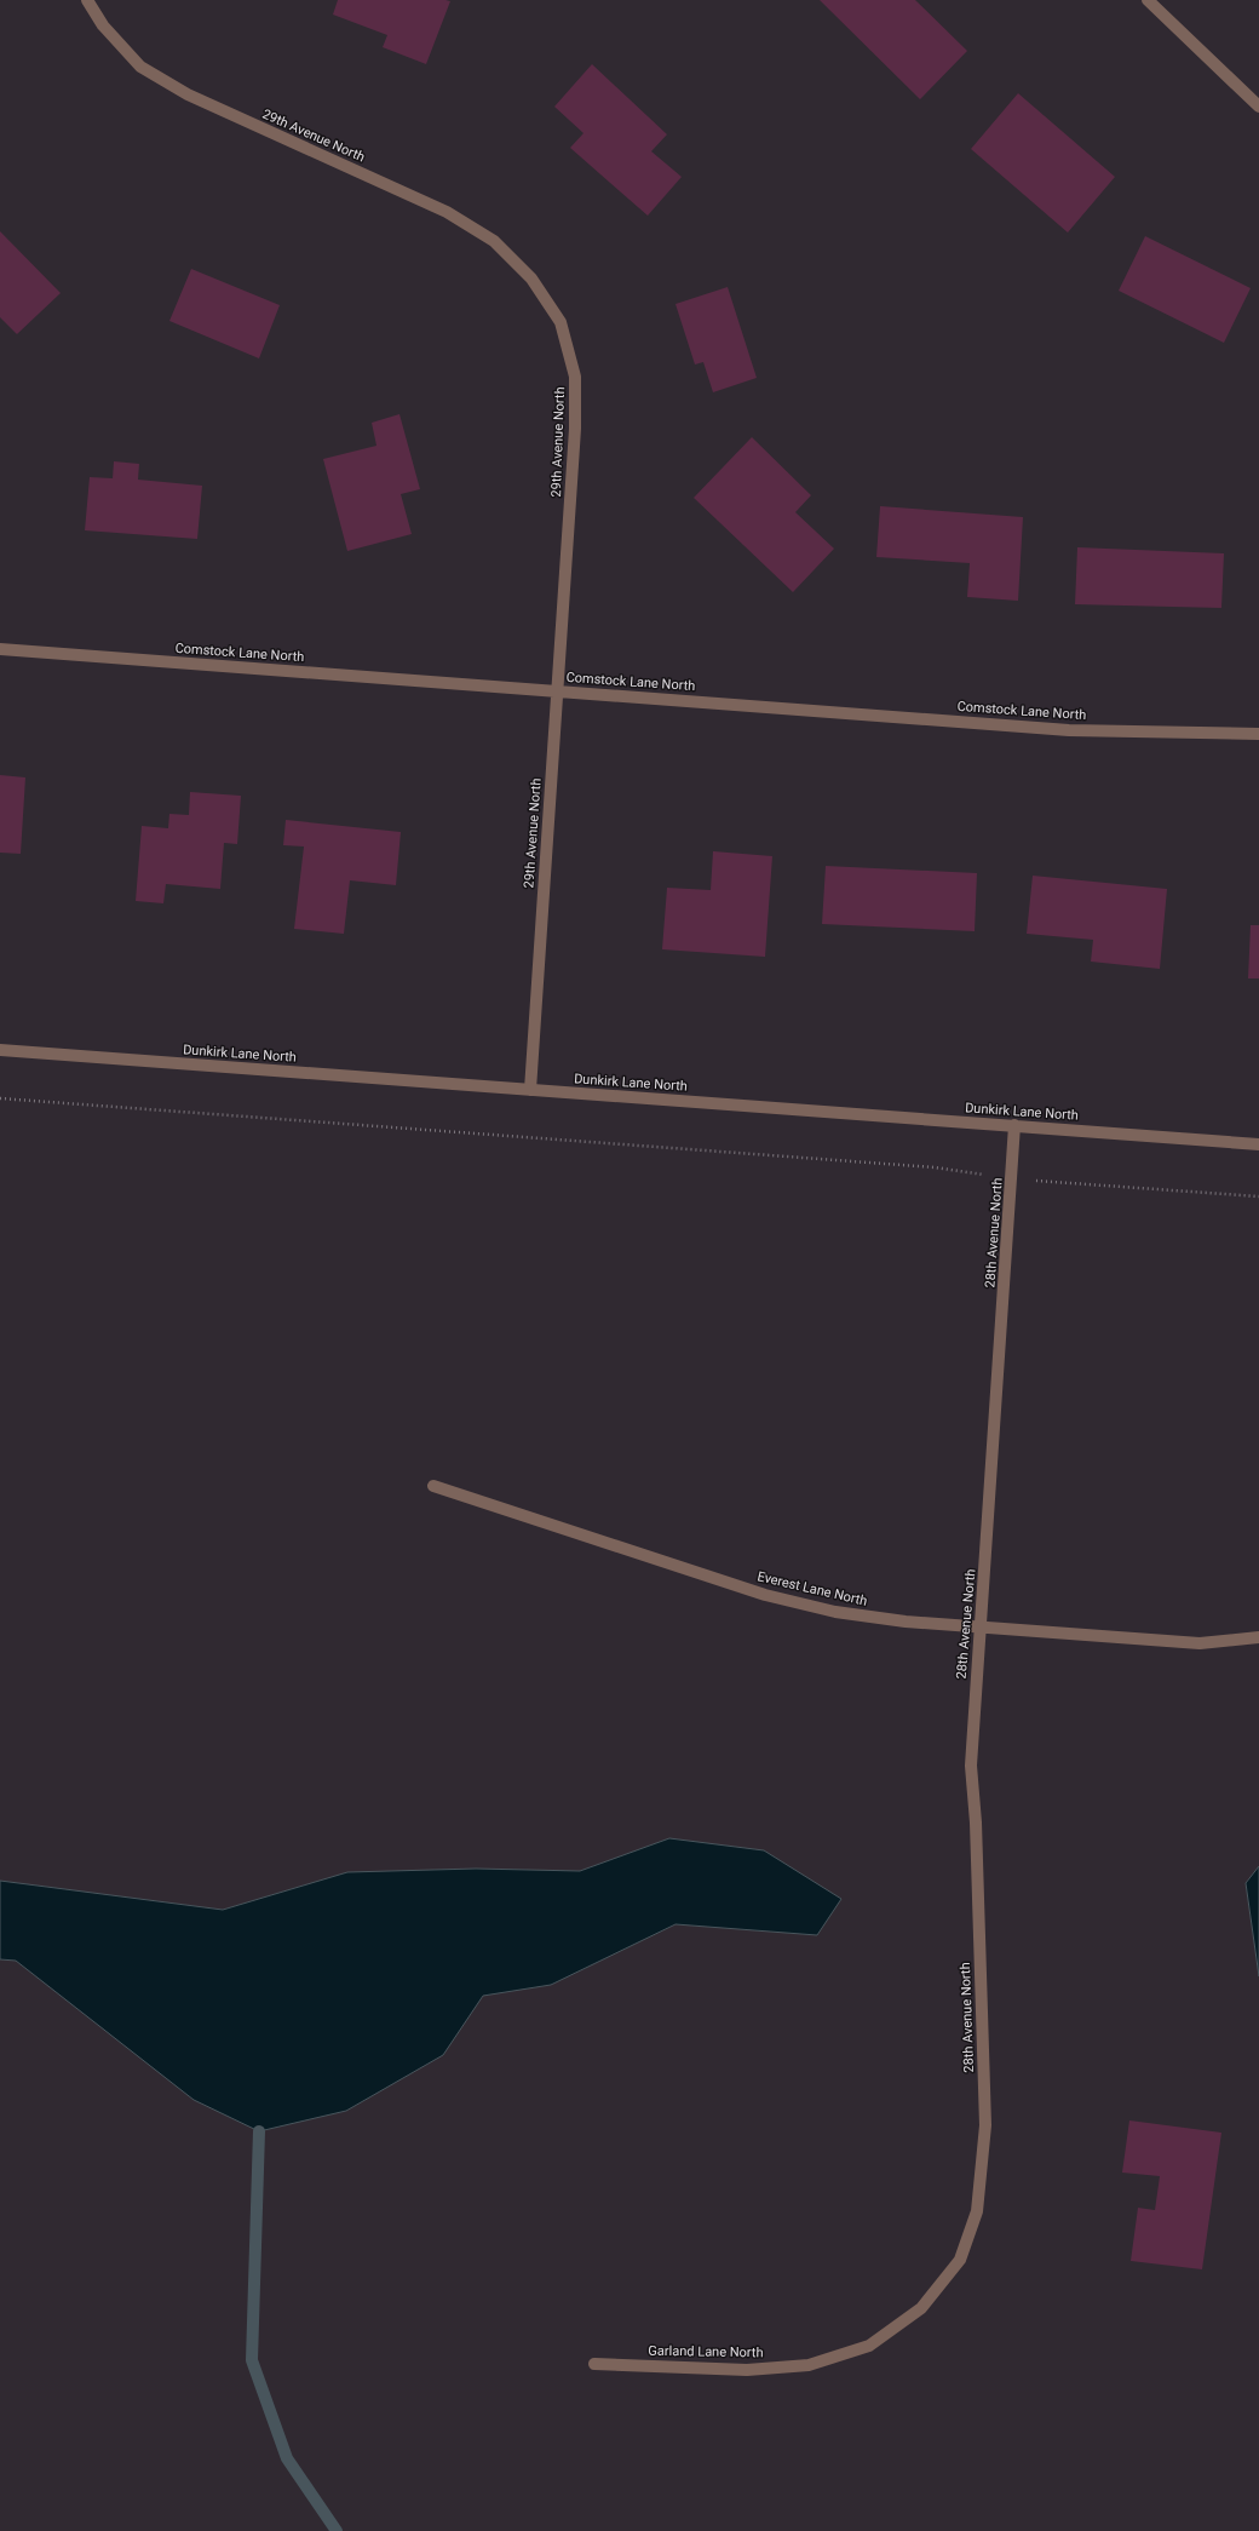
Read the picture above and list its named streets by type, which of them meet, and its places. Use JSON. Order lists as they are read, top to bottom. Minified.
{"streets":{"street":["29th Avenue North","Comstock Lane North","Dunkirk Lane North","28th Avenue North","Everest Lane North","Garland Lane North"]},"crossings":[["29th Avenue North","Comstock Lane North"],["29th Avenue North","Dunkirk Lane North"],["Dunkirk Lane North","28th Avenue North"],["28th Avenue North","Everest Lane North"],["28th Avenue North","Garland Lane North"]]}
